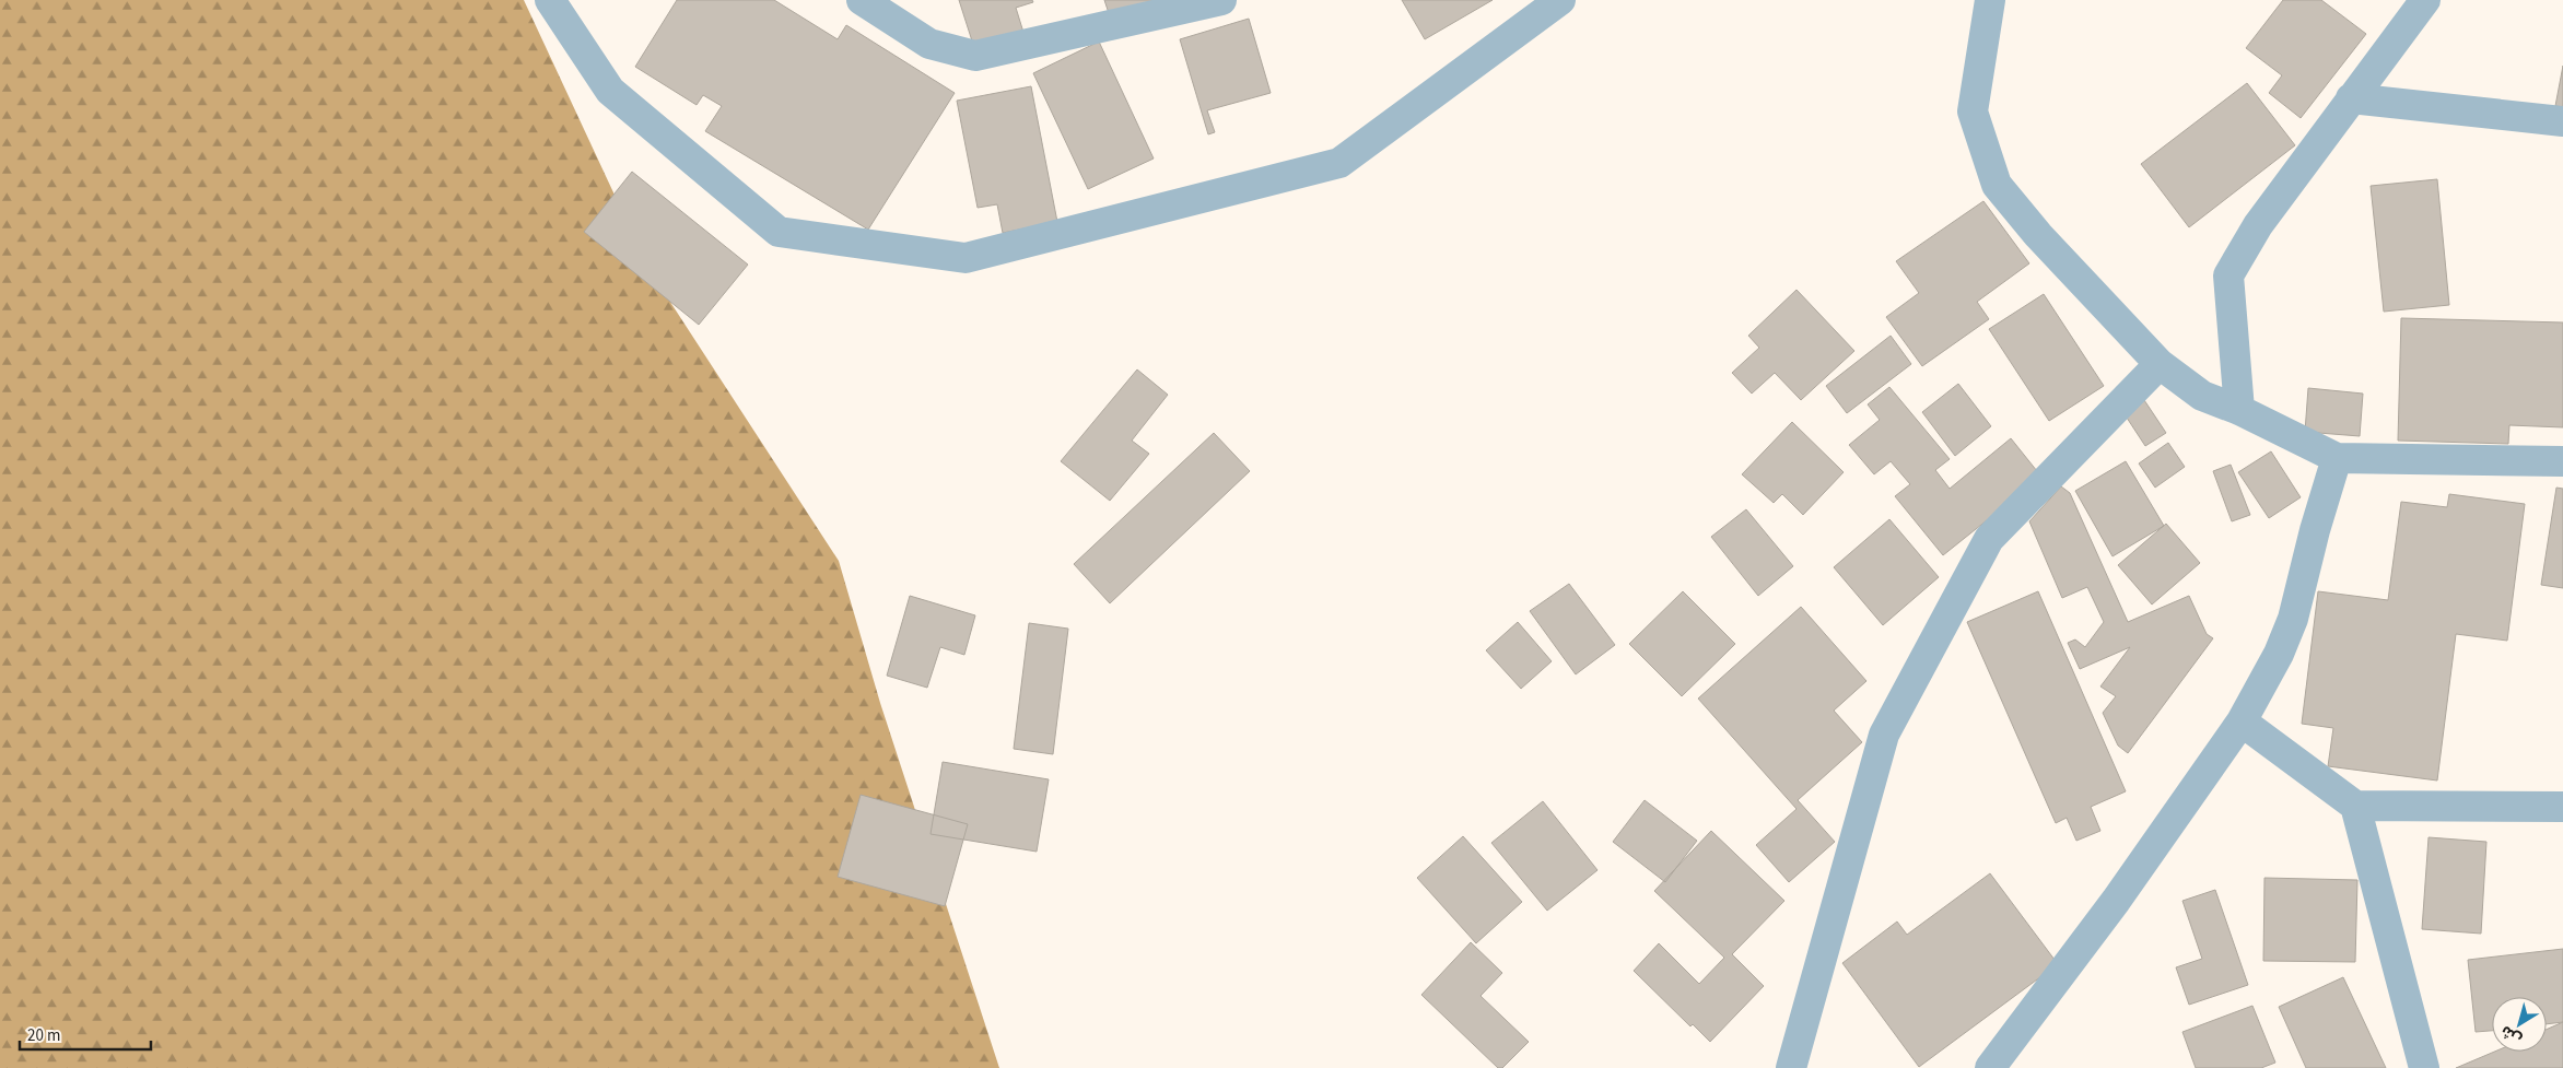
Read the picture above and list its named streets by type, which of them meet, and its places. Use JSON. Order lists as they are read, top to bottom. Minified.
{"scale_bar":"20 m","north":"bottom left"}
